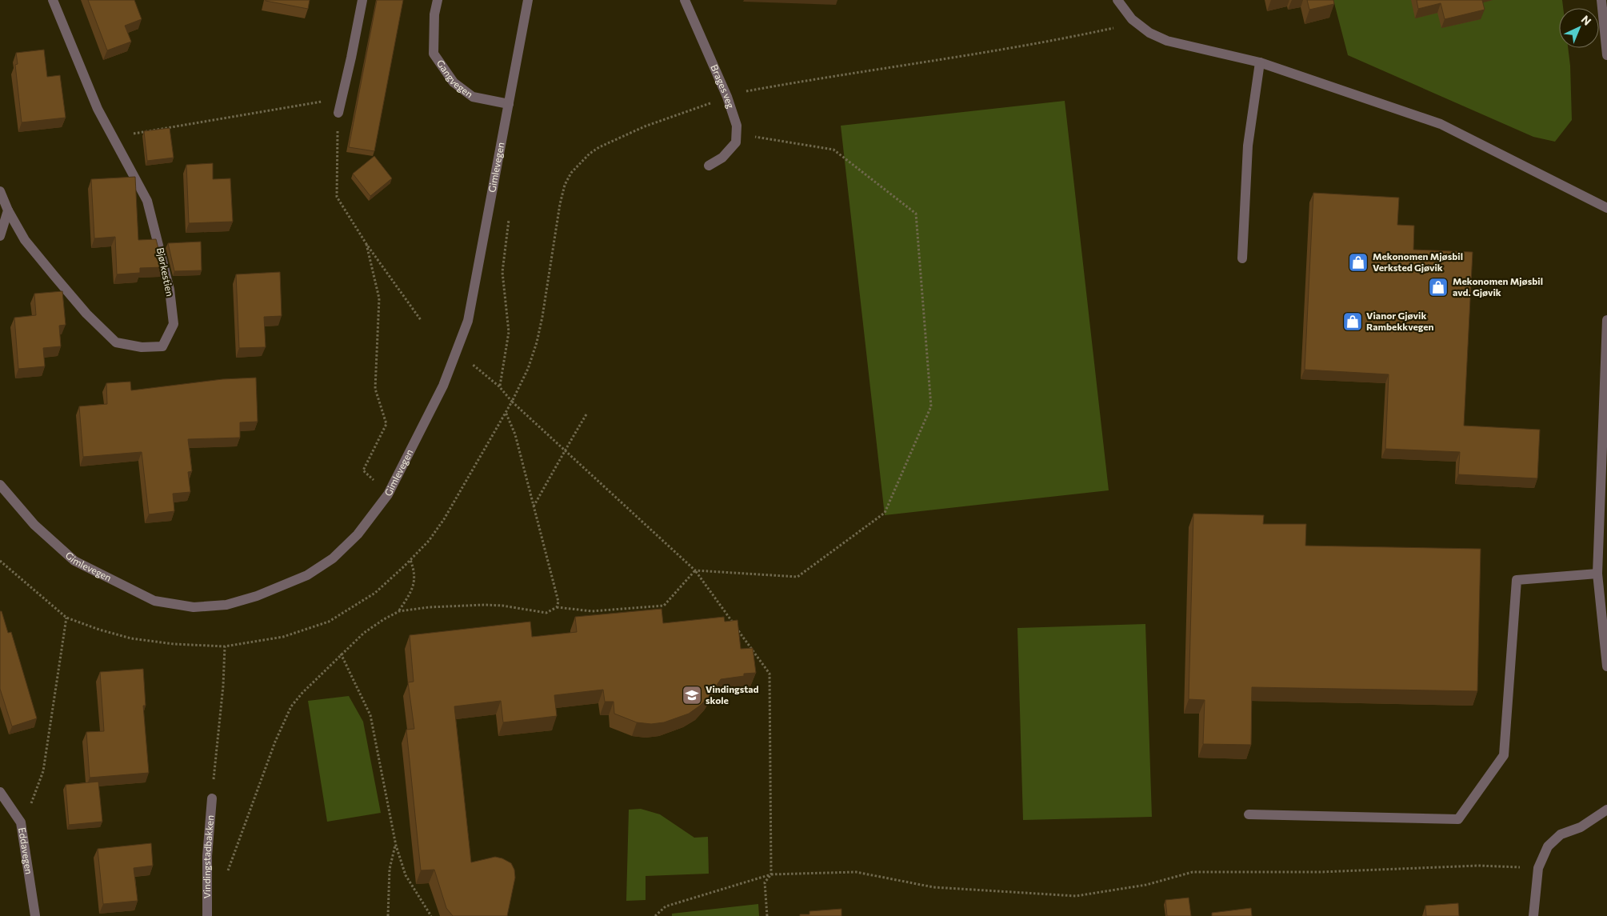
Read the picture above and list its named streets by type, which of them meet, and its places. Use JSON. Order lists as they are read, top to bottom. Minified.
{"streets":{"street":["Gangvegen","Brages veg","Gimlevegen","Bjørkestien","Eddavegen","Vindingstadbakken"]},"crossings":[["Gangvegen","Gimlevegen"]],"places":{"shop":["Mekonomen Mjøsbil Verksted Gjøvik","Mekonomen Mjøsbil avd. Gjøvik","Vianor Gjøvik Rambekkvegen"],"school or university":["Vindingstad skole"]},"north":"top right"}
